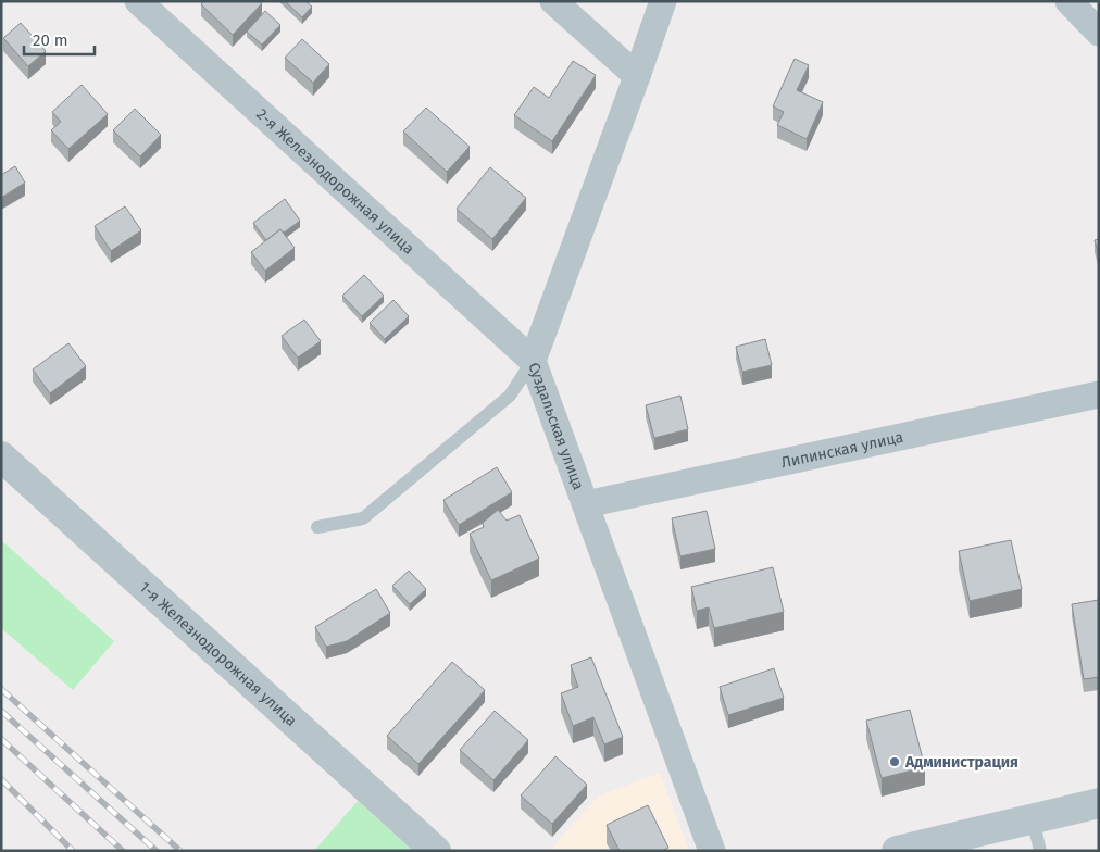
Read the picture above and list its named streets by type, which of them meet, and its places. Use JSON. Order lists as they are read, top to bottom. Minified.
{"streets":{"street":["2-я Железнодорожная улица","Суздальская улица","Липинская улица","1-я Железнодорожная улица"]},"crossings":[["2-я Железнодорожная улица","Суздальская улица"],["Суздальская улица","Липинская улица"]],"places":["Администрация"],"scale_bar":"20 m"}
